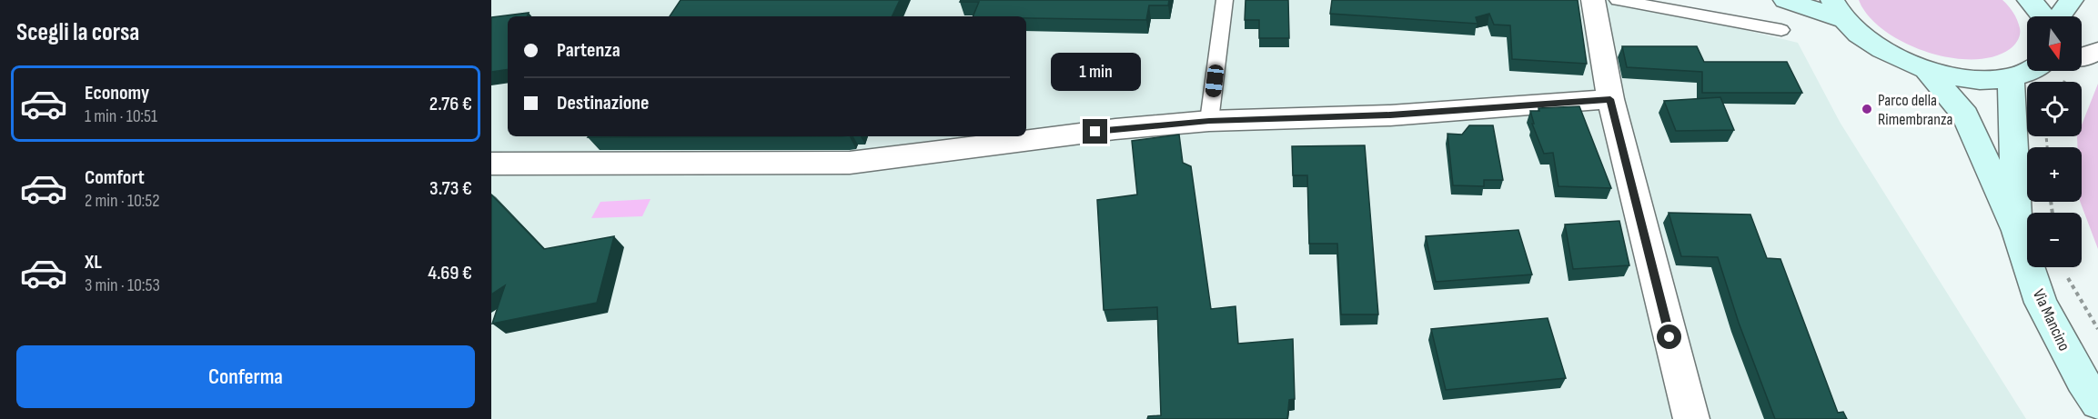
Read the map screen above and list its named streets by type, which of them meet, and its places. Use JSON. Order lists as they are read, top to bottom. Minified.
{"streets":{"main road":["Via Mancino"]},"places":["Parco della Rimembranza"],"north":"bottom","page":{"heading":"Scegli la corsa","map_buttons":["+","−"],"banner":["Partenza","Destinazione"],"bubble":"1 min","list":[{"name":"Economy","note":"1 min · 10:51","value":"2.76 €"},{"name":"Comfort","note":"2 min · 10:52","value":"3.73 €"},{"name":"XL","note":"3 min · 10:53","value":"4.69 €"}],"buttons":"Conferma"}}
